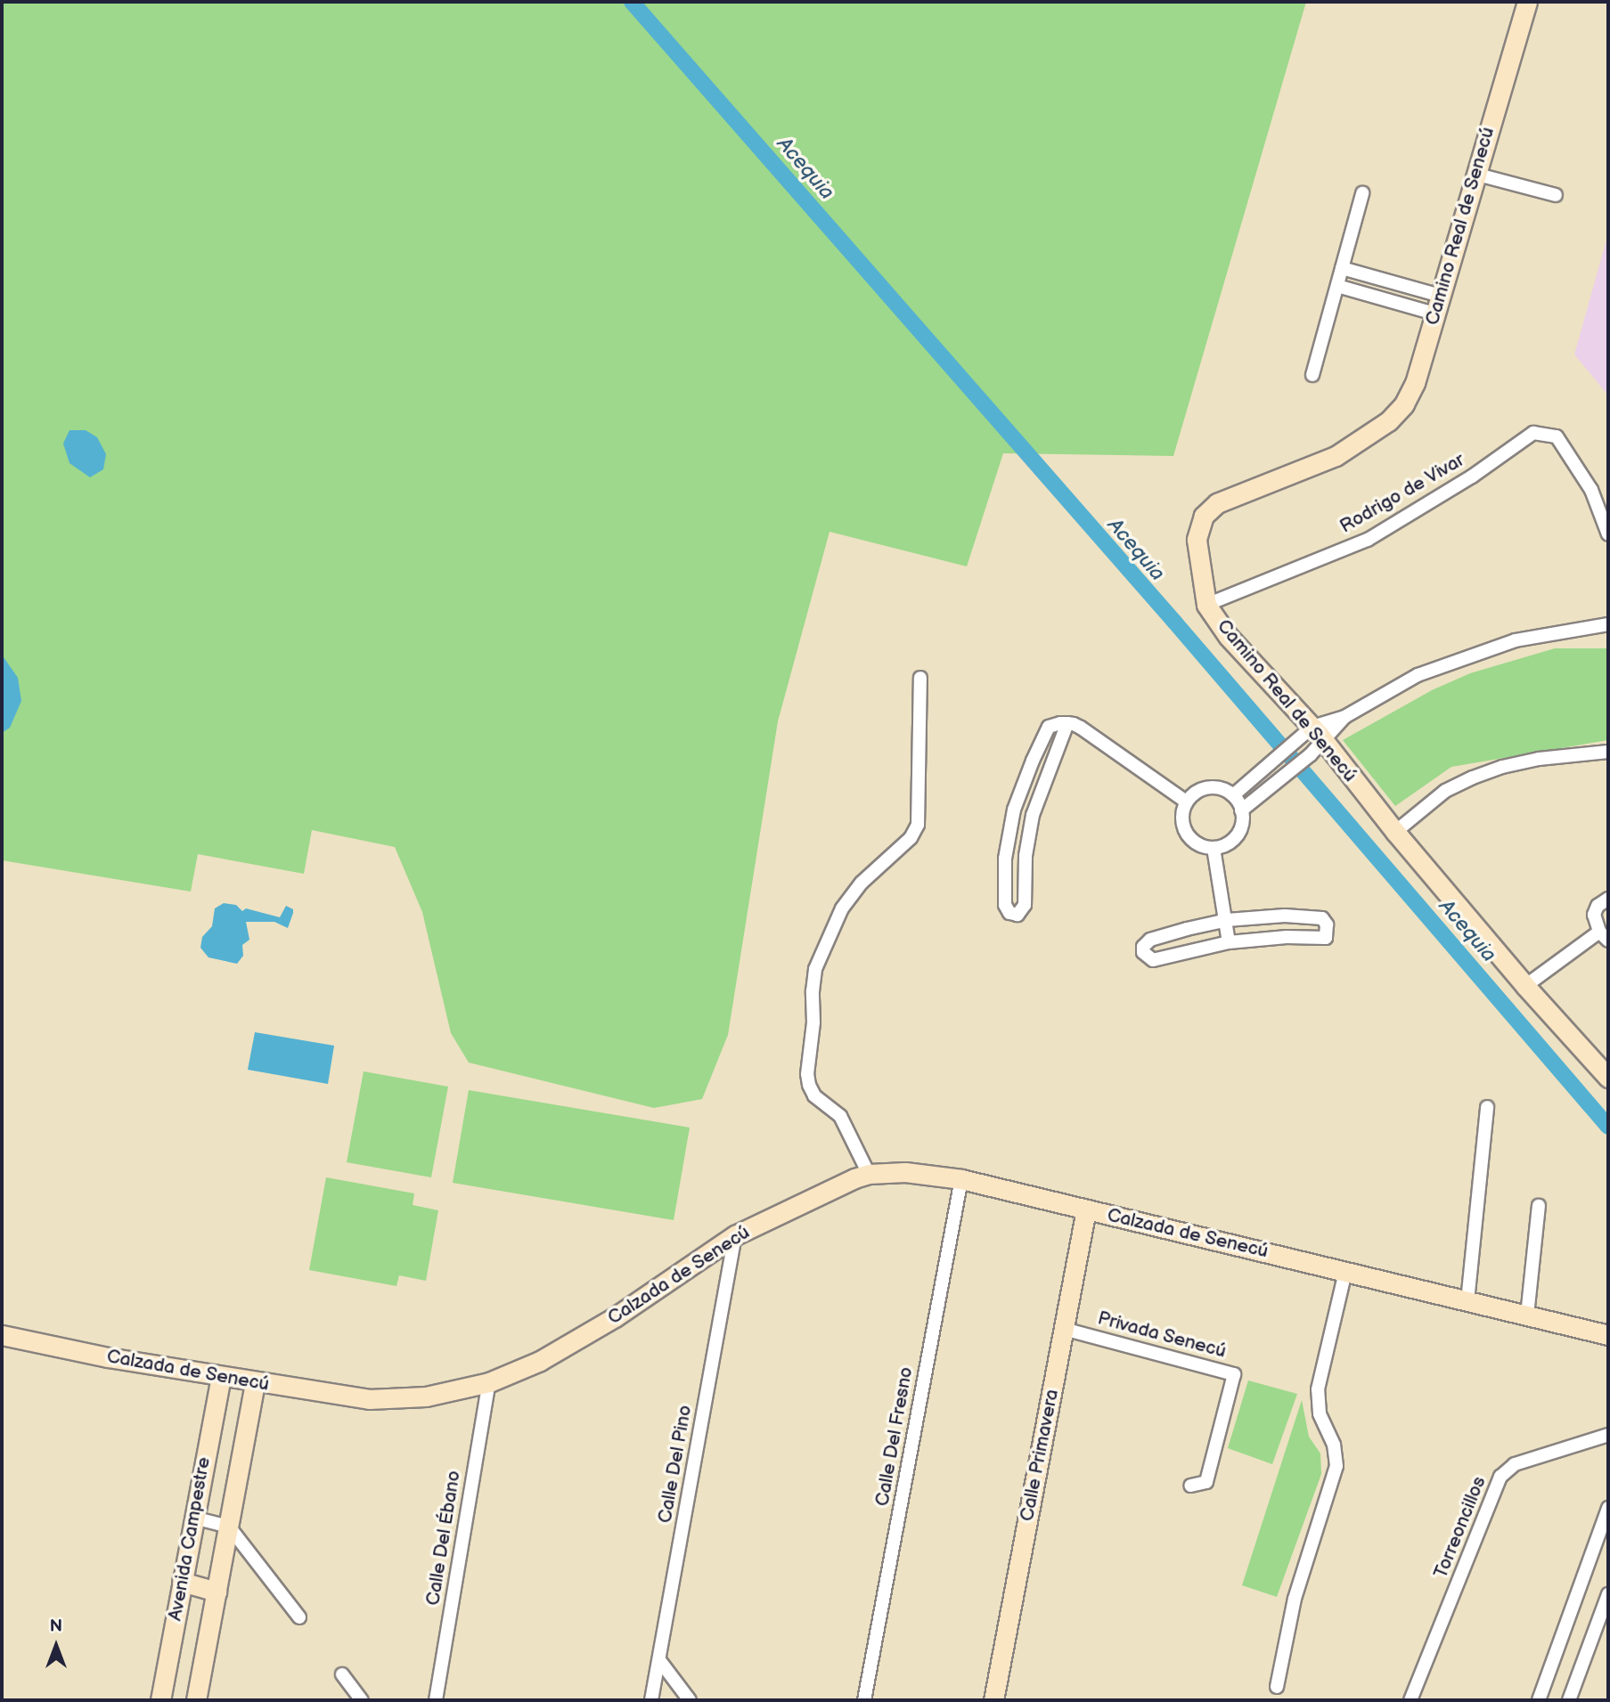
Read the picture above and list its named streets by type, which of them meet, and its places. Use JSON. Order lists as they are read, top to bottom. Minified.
{"streets":{"street":["Camino Real de Senecú","Rodrigo de Vivar","Calzada de Senecú","Privada Senecú","Calle Del Fresno","Calle Primavera","Calle Del Pino","Torreoncillos","Calle Del Ébano","Avenida Campestre"]},"crossings":[["Camino Real de Senecú","Rodrigo de Vivar"],["Calzada de Senecú","Calle Del Fresno"],["Calzada de Senecú","Calle Primavera"],["Calzada de Senecú","Calle Del Pino"],["Calzada de Senecú","Calle Del Ébano"],["Calzada de Senecú","Avenida Campestre"],["Privada Senecú","Calle Primavera"]],"water":["Acequia"],"north":"top"}
